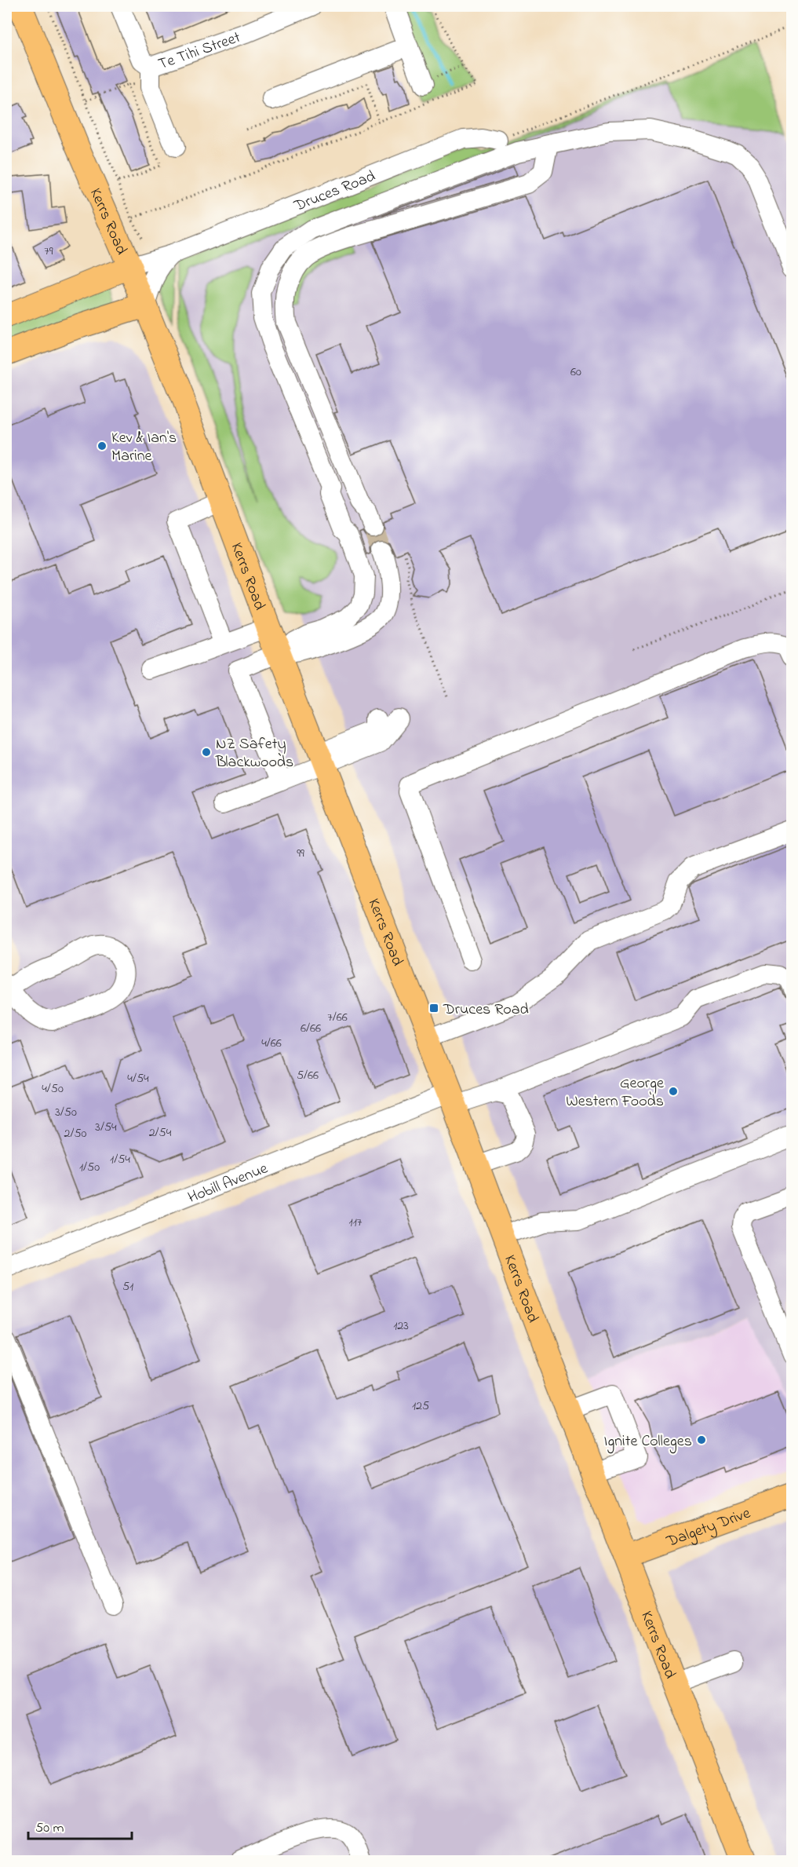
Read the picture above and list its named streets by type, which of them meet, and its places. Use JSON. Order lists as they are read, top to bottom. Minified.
{"streets":{"main road":["Druces Road","Kerrs Road","Dalgety Drive"],"street":["Te Tihi Street","Hobill Avenue"]},"crossings":[["Druces Road","Kerrs Road"],["Kerrs Road","Hobill Avenue"],["Kerrs Road","Dalgety Drive"]],"places":{"other":["Kev & Ian's Marine","NZ Safety Blackwoods","George Western Foods","Ignite Colleges"],"transit":["Druces Road"]},"house_numbers":["79","60","99","7/66","6/66","4/66","5/66","4/54","4/50","3/50","3/54","2/54","2/50","1/54","1/50","117","51","123","125"],"scale_bar":"50 m"}
